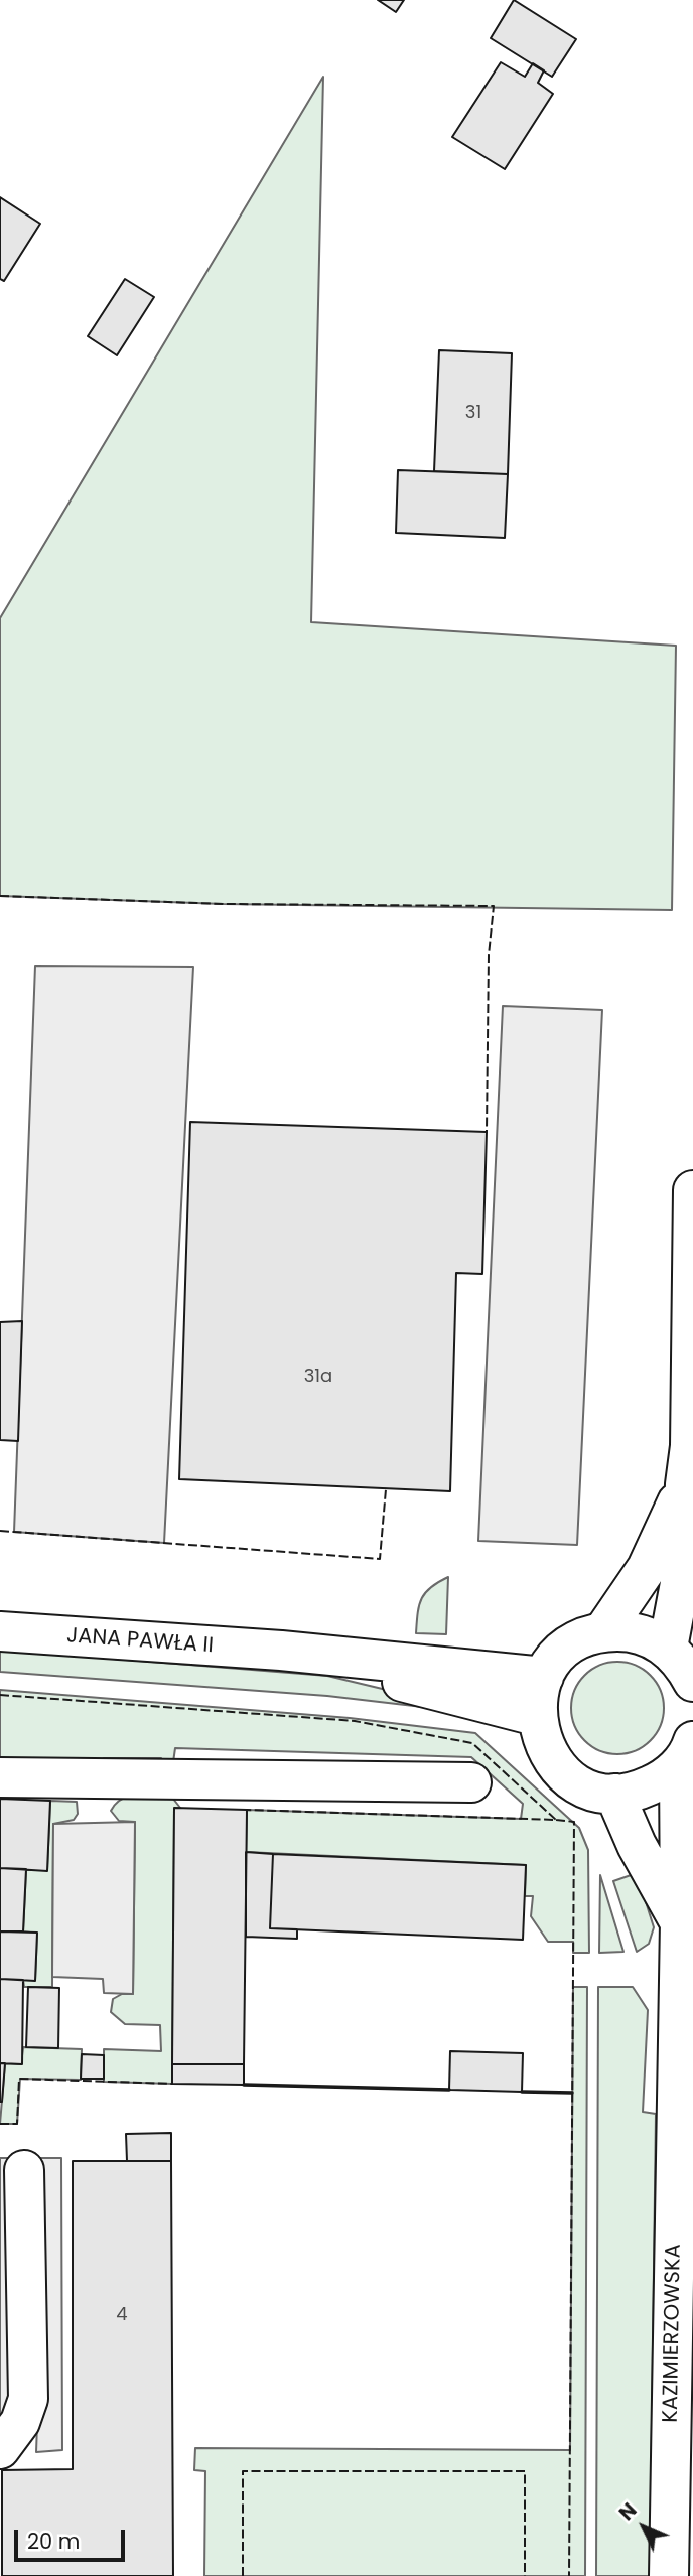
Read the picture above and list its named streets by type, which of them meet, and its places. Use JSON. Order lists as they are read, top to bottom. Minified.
{"streets":{"main road":["JANA PAWŁA II","KAZIMIERZOWSKA"]},"house_numbers":["31","31a","4"],"scale_bar":"20 m","north":"top left"}
